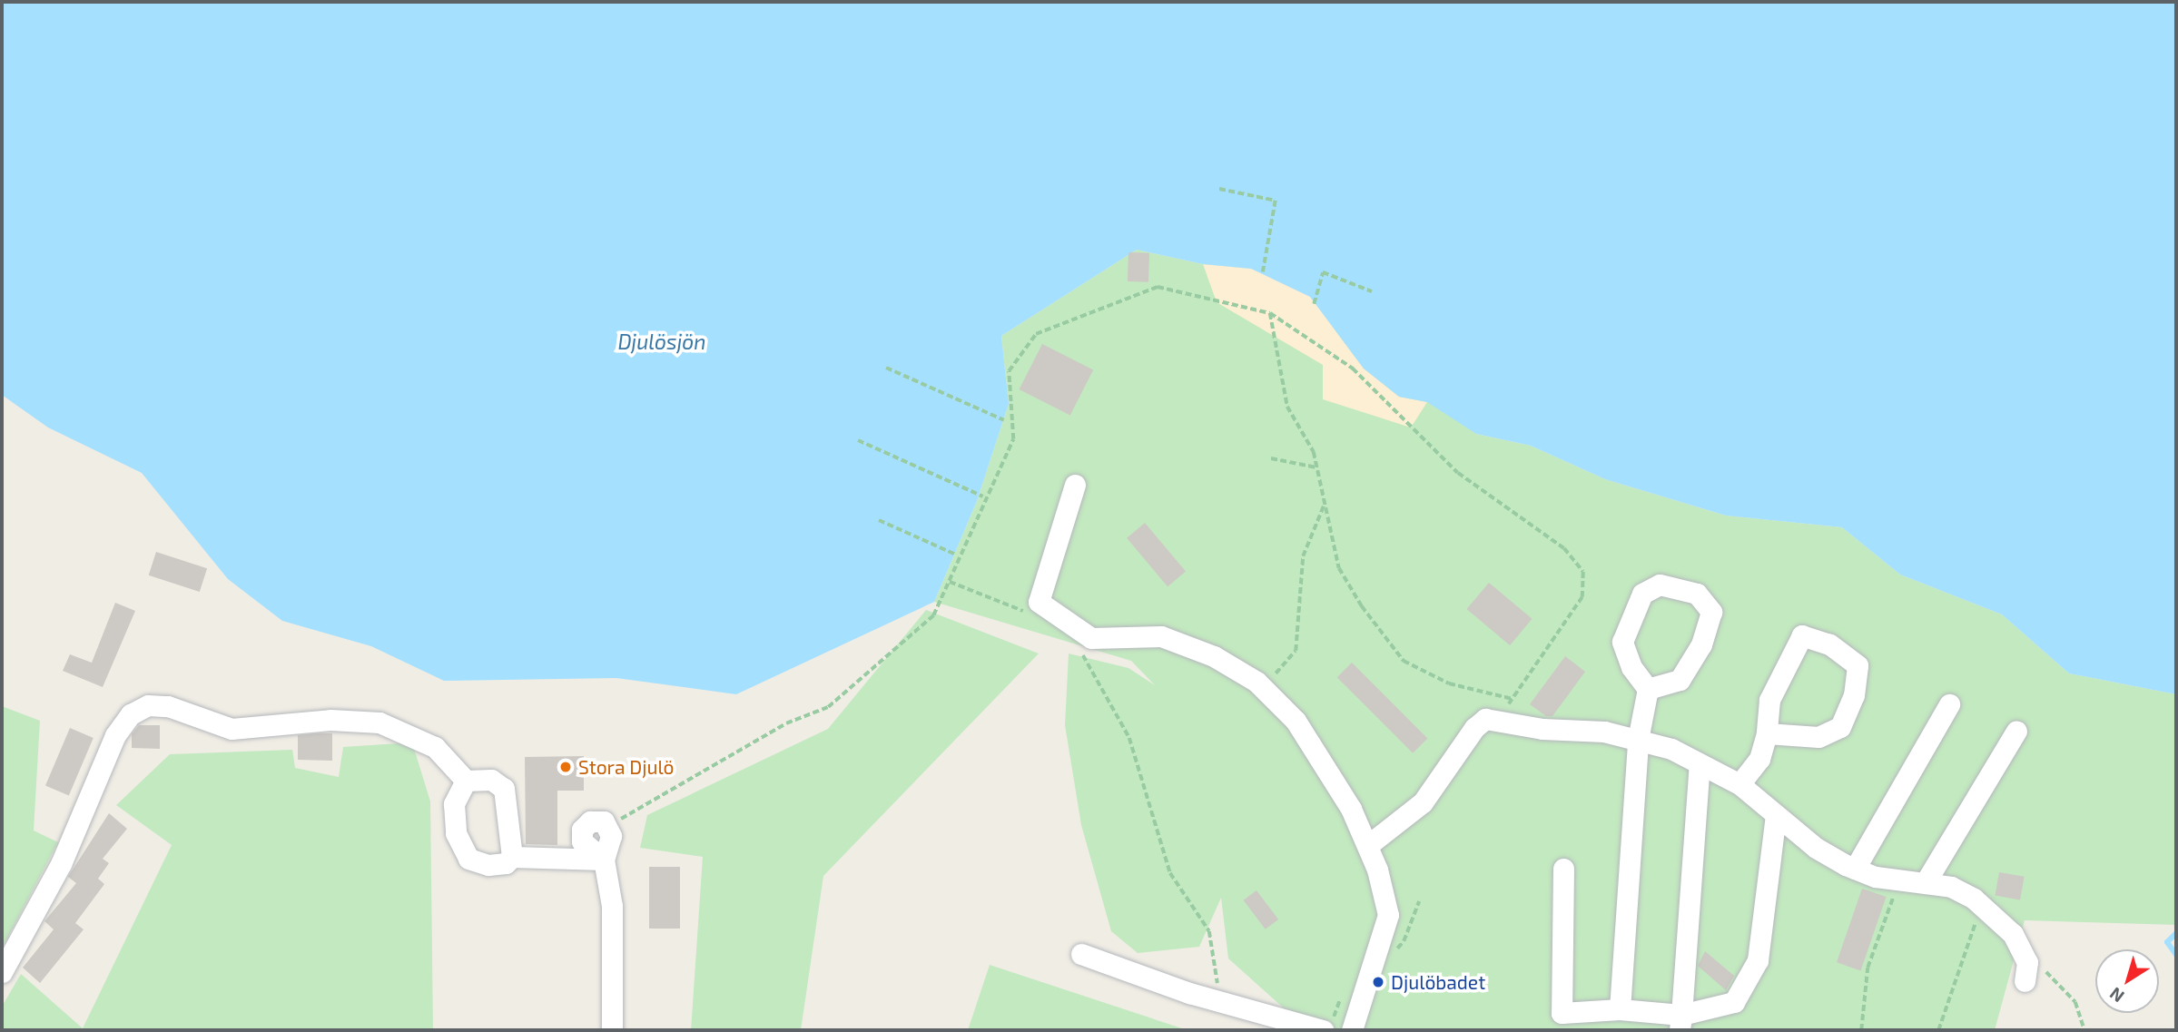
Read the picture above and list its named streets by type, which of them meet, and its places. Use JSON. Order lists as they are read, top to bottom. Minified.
{"water":["Djulösjön"],"places":["Stora Djulö","Djulöbadet"],"north":"bottom left"}
